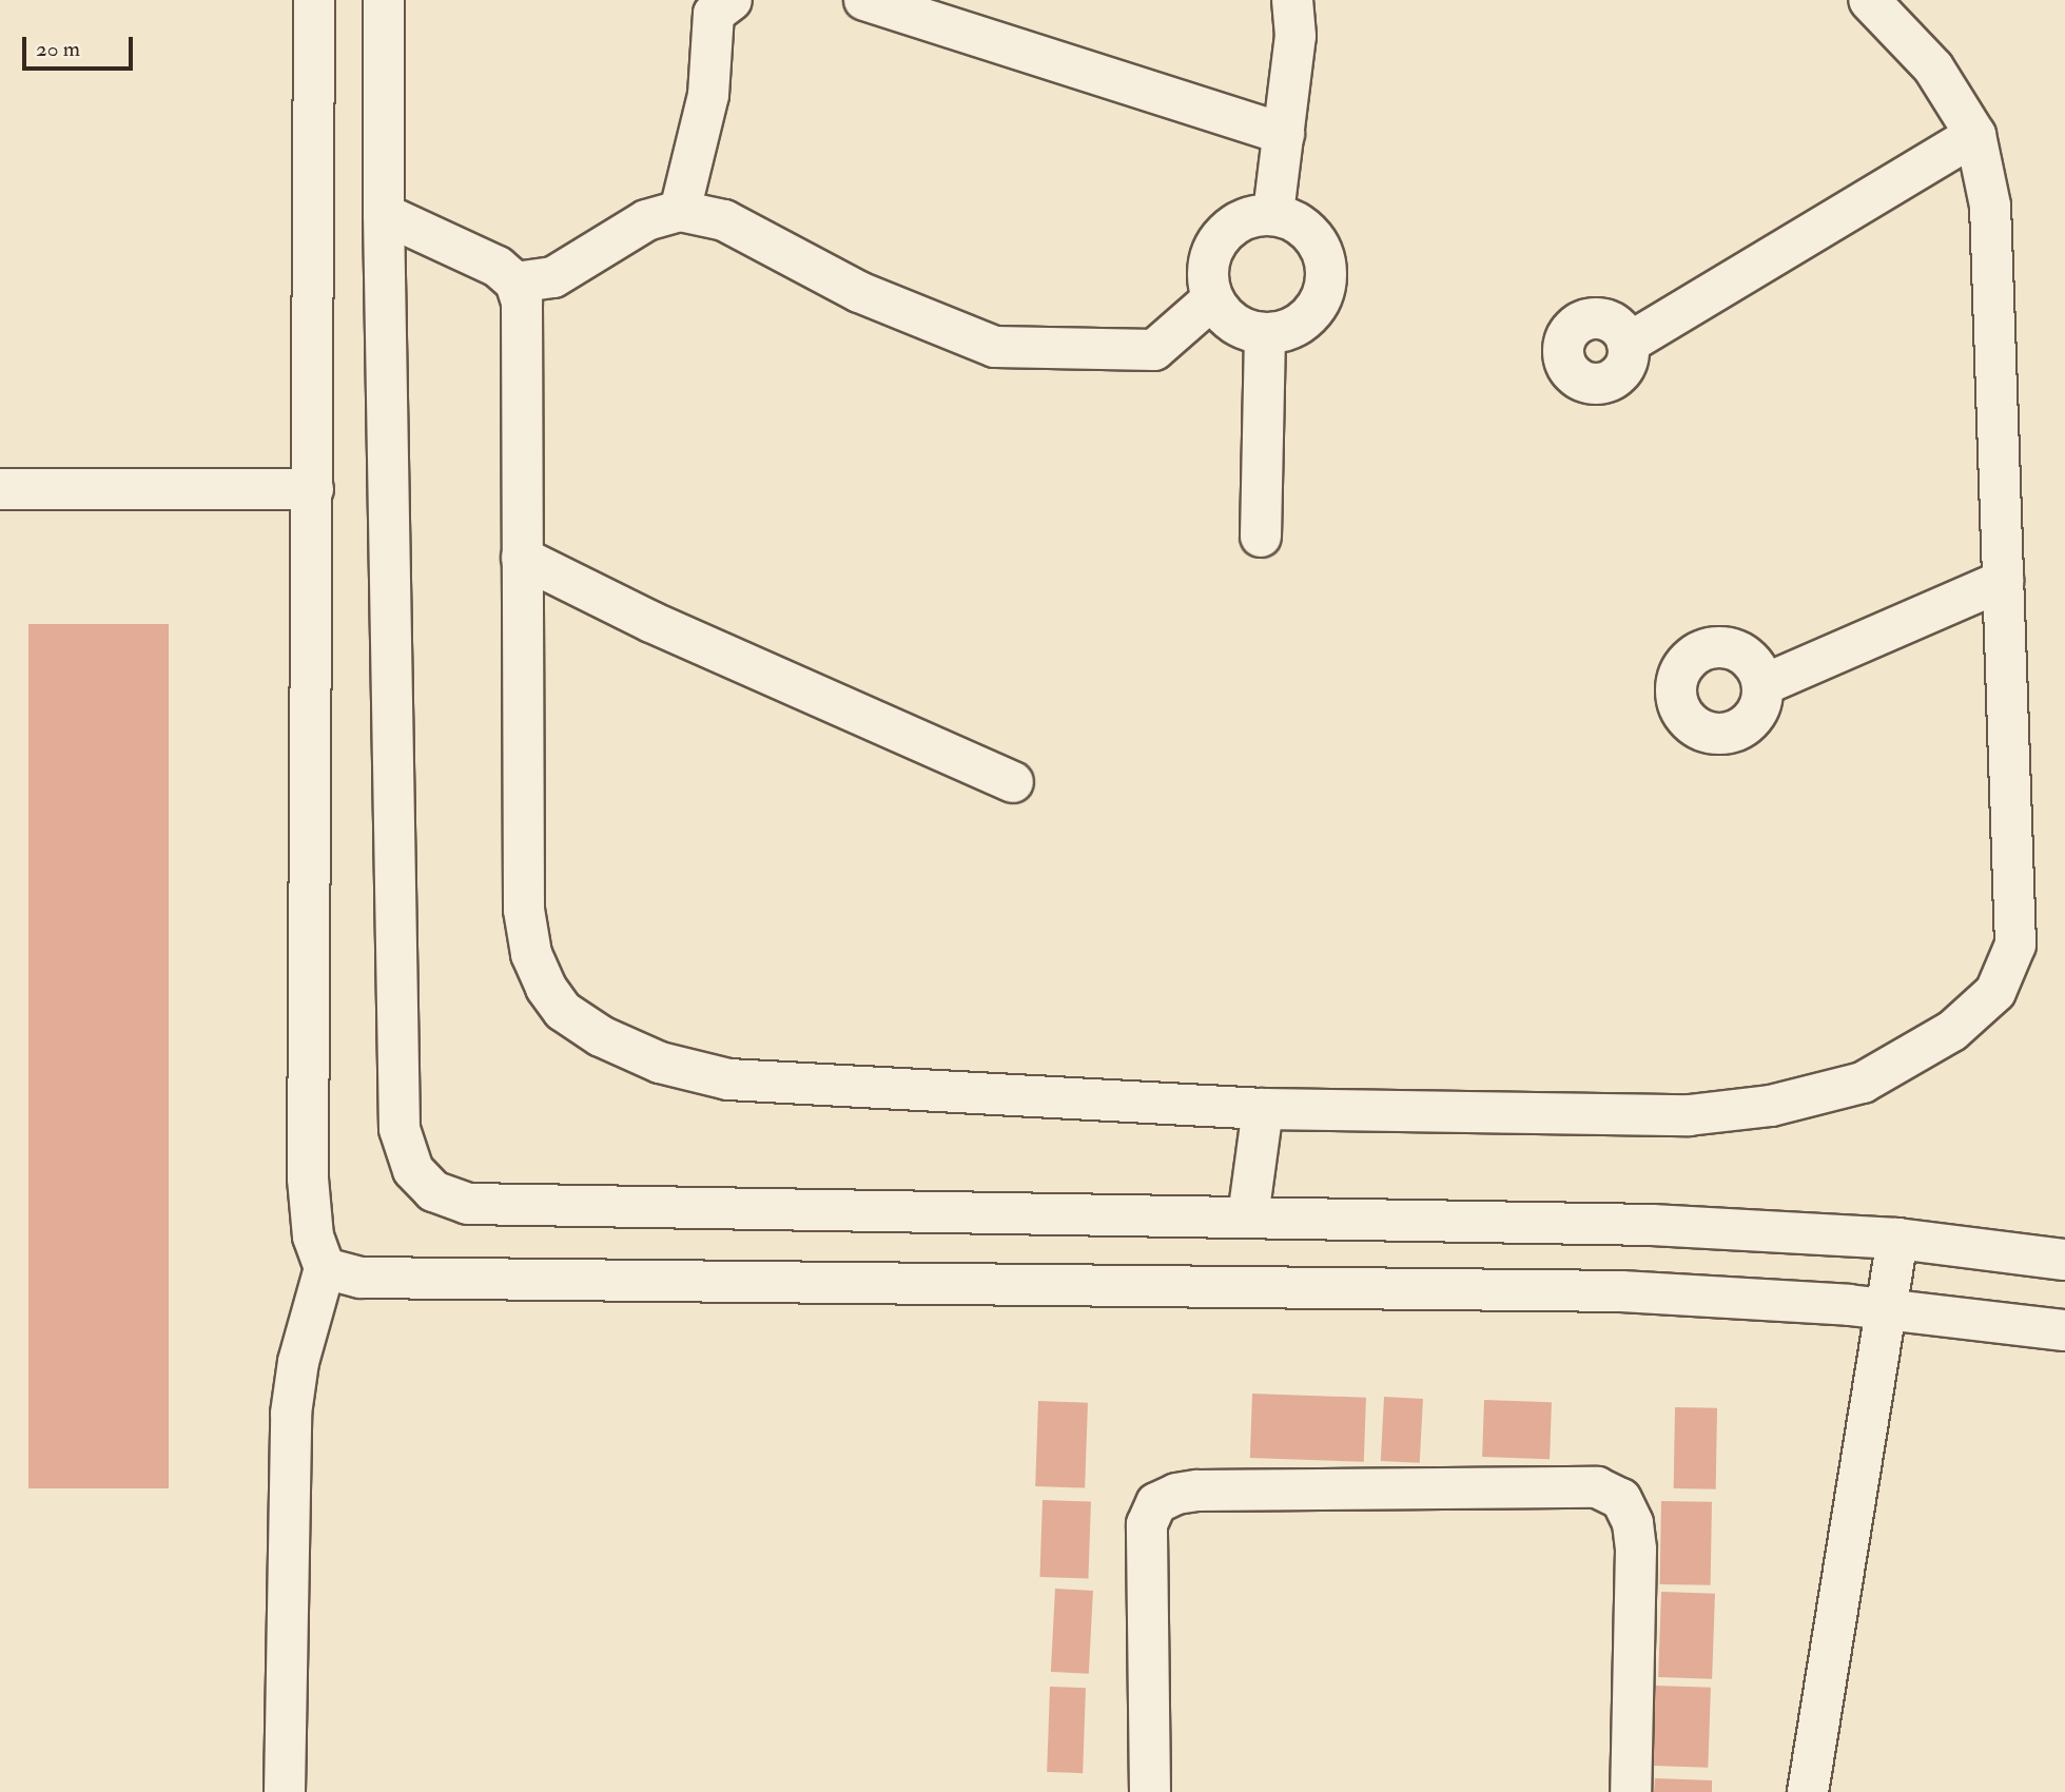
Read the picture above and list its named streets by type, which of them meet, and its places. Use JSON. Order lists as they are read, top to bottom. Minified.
{"scale_bar":"20 m"}
